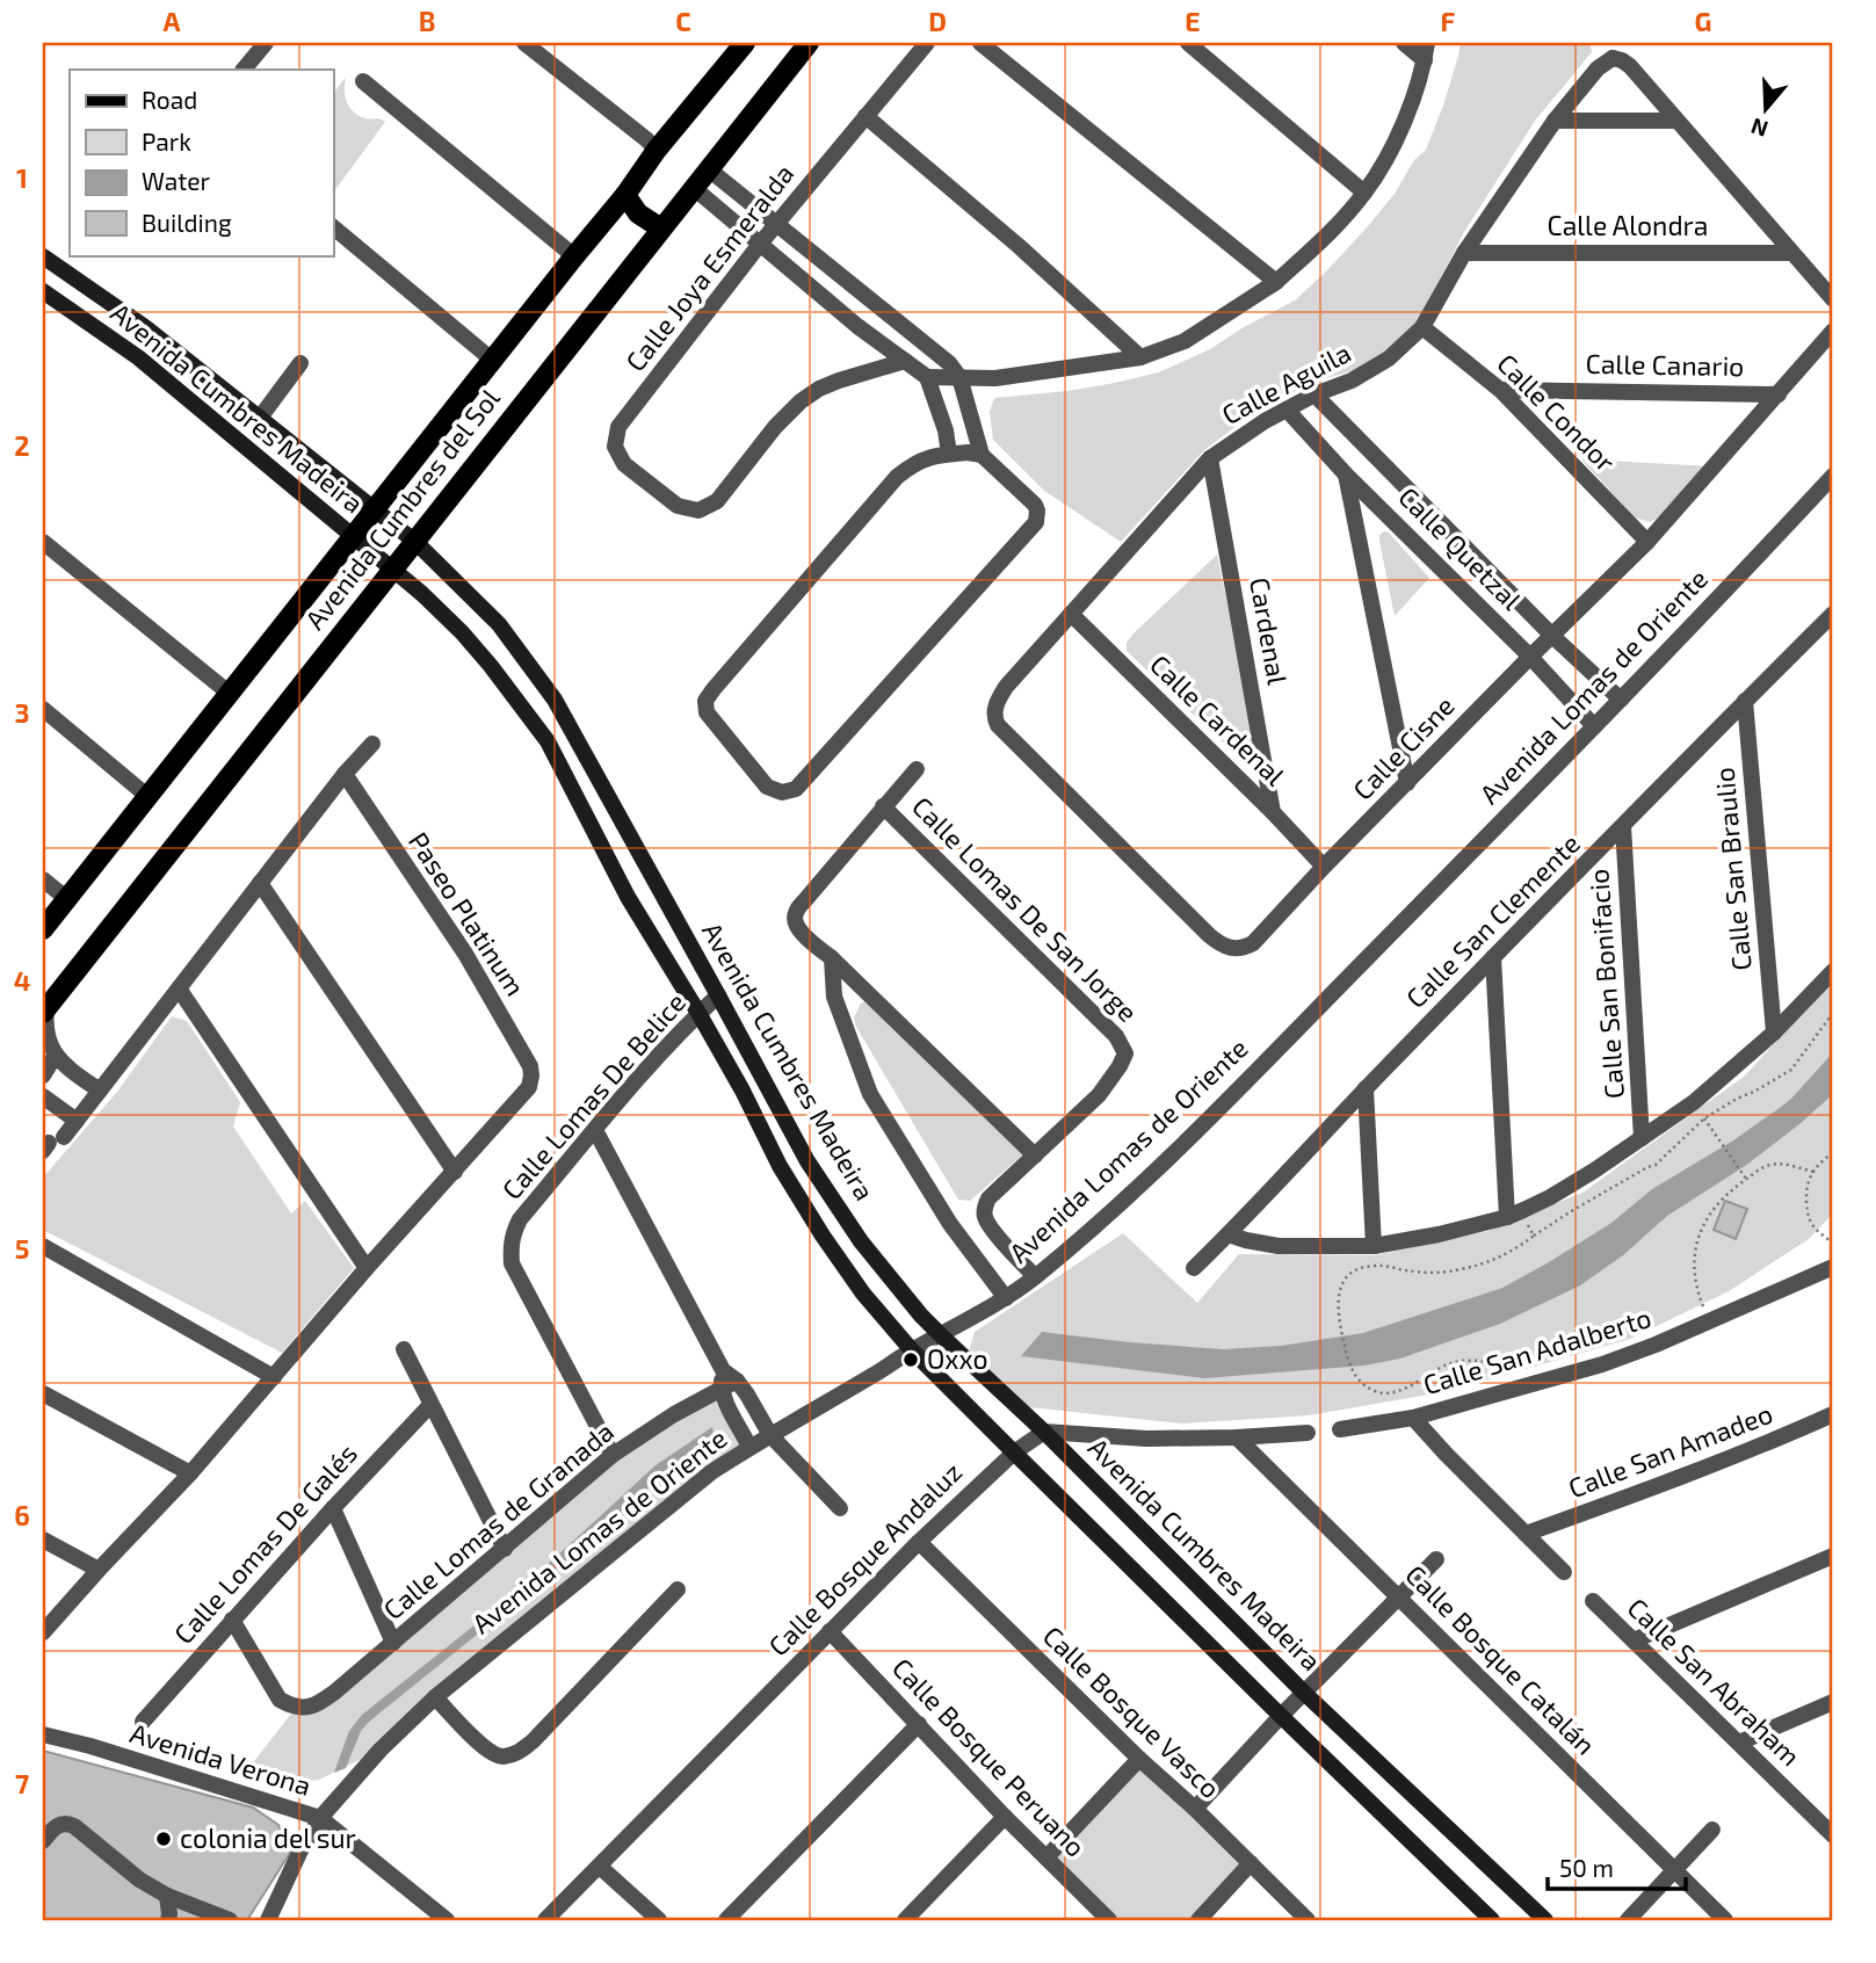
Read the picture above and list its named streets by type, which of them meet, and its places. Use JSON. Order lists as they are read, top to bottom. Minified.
{"streets":{"main road":["Avenida Cumbres del Sol"],"street":["Calle Alondra","Calle Joya Esmeralda","Calle Canario","Calle Aguila","Avenida Cumbres Madeira","Calle Condor","Calle Quetzal","Cardenal","Avenida Lomas de Oriente","Calle Cardenal","Calle Cisne","Calle San Braulio","Calle Lomas De San Jorge","Paseo Platinum","Calle San Clemente","Calle San Bonifacio","Calle Lomas De Belice","Calle San Adalberto","Calle San Amadeo","Calle Lomas de Granada","Calle Lomas De Galés","Calle Bosque Andaluz","Calle Bosque Catalán","Calle San Abraham","Calle Bosque Vasco","Calle Bosque Peruano","Avenida Verona"]},"crossings":[["Calle Alondra","Calle Aguila"],["Calle Canario","Calle Condor"],["Calle Canario","Calle Cisne"],["Calle Aguila","Calle Condor"],["Calle Aguila","Calle Quetzal"],["Calle Aguila","Cardenal"],["Calle Aguila","Calle Cardenal"],["Calle Aguila","Calle Cisne"],["Avenida Cumbres Madeira","Avenida Cumbres del Sol"],["Avenida Cumbres Madeira","Avenida Lomas de Oriente"],["Avenida Cumbres Madeira","Calle Lomas De Belice"],["Avenida Cumbres Madeira","Calle Bosque Andaluz"],["Calle Condor","Calle Cisne"],["Calle Quetzal","Avenida Lomas de Oriente"],["Calle Quetzal","Calle Cisne"],["Cardenal","Calle Cardenal"],["Avenida Lomas de Oriente","Avenida Verona"],["Calle Cardenal","Calle Cisne"],["Calle San Braulio","Calle San Clemente"],["Calle San Clemente","Calle San Bonifacio"],["Calle Lomas De Belice","Calle Lomas de Granada"],["Calle Lomas de Granada","Calle Lomas De Galés"],["Calle Bosque Andaluz","Calle Bosque Vasco"],["Calle Bosque Andaluz","Calle Bosque Peruano"]],"places":["Oxxo","colonia del sur"],"legend":["Road","Park","Water","Building"],"scale_bar":"50 m","north":"bottom","grid":{"columns":["A","B","C","D","E","F","G"],"rows":["1","2","3","4","5","6","7"]}}
